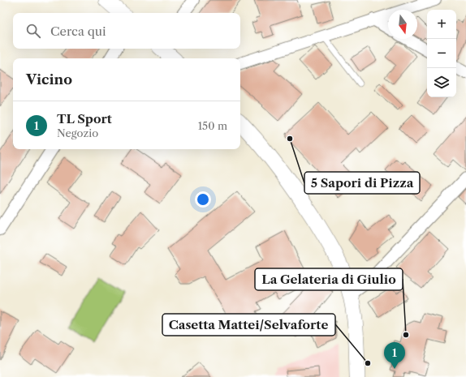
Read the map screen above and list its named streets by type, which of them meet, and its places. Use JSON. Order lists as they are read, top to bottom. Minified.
{"places":["5 Sapori di Pizza","La Gelateria di Giulio","Casetta Mattei/Selvaforte"],"north":"bottom","page":{"map_buttons":["+","−"],"search":"Cerca qui","heading":"Vicino","list":[{"mark":"1","name":"TL Sport","note":"Negozio","value":"150 m"}],"pins":"1"}}
